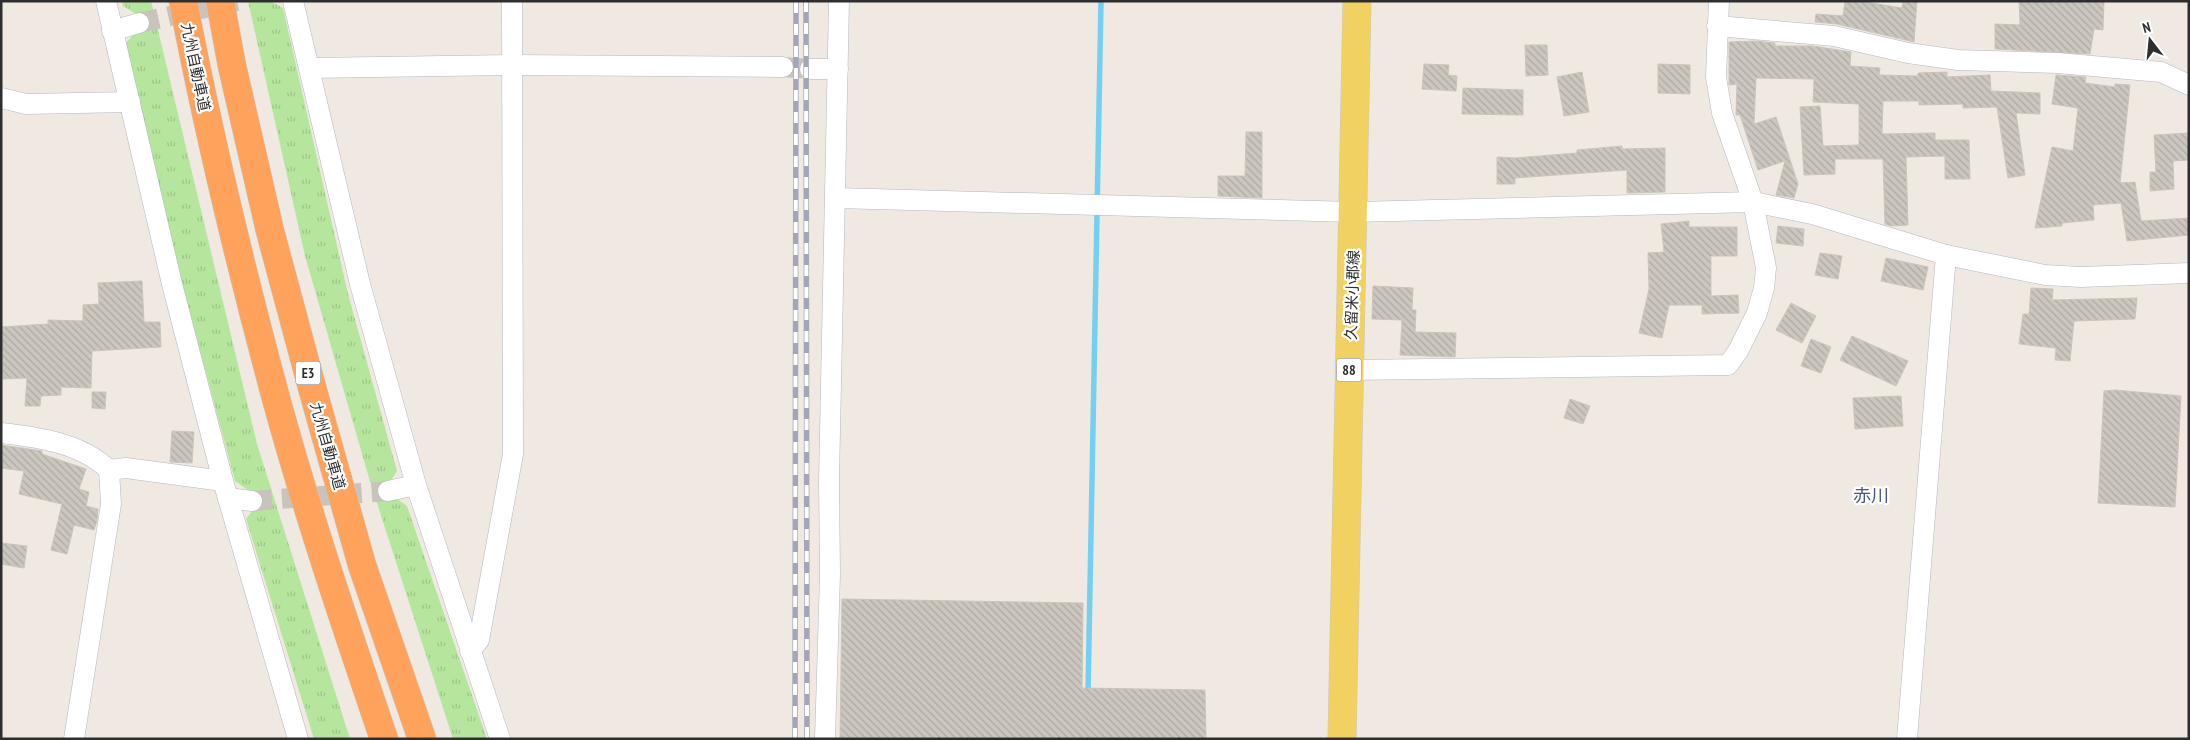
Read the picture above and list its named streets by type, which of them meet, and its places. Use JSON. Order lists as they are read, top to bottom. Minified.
{"streets":{"highway":["九州自動車道","E3"],"main road":["久留米小郡線","88"]},"districts":["赤川"],"north":"top"}
